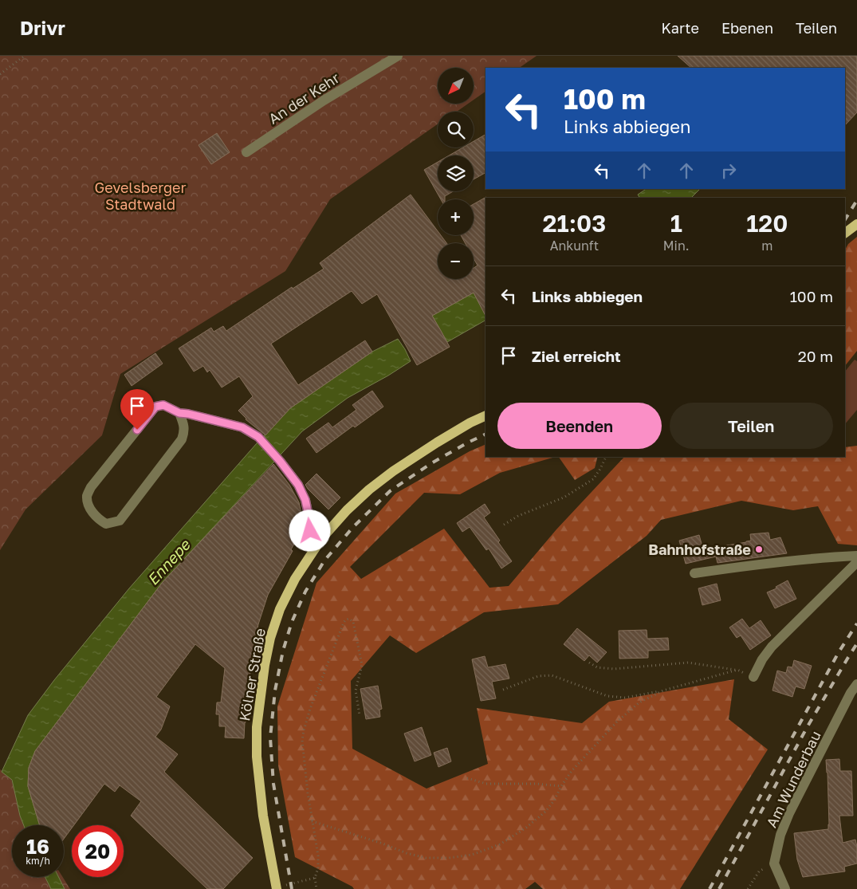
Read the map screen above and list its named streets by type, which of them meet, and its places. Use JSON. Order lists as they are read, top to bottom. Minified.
{"streets":{"main road":["Kölner Straße"],"street":["An der Kehr","Am Wunderbau"]},"water":["Ennepe"],"parks":["Gevelsberger Stadtwald"],"places":["Bahnhofstraße"],"north":"bottom left","page":{"header":"Drivr","nav":["Karte","Ebenen","Teilen"],"map_buttons":["+","−"],"turn":["100 m","Links abbiegen"],"eta":["21:03","Ankunft","1","Min.","120","m"],"list":[{"name":"Links abbiegen","value":"100 m"},{"name":"Ziel erreicht","value":"20 m"}],"buttons":["Beenden","Teilen"],"speed":"16 km/h","limit":"20"}}
